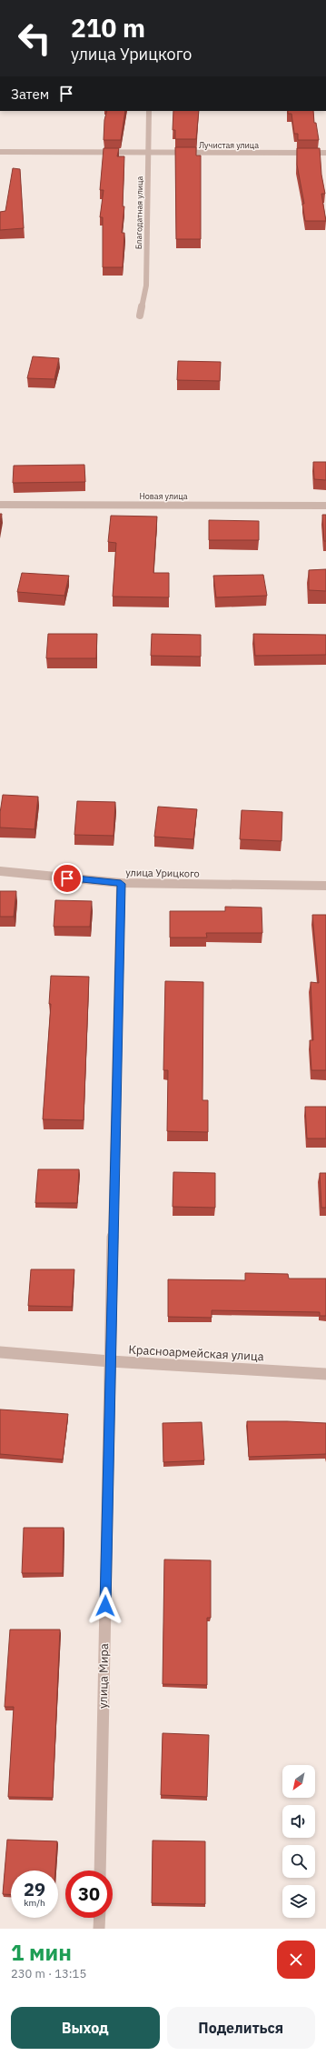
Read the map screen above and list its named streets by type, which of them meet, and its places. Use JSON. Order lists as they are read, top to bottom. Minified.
{"streets":{"street":["Лучистая улица","Благодатная улица","Новая улица","улица Урицкого","Красноармейская улица","улица Мира"]},"crossings":[["Лучистая улица","Благодатная улица"],["улица Урицкого","улица Мира"],["Красноармейская улица","улица Мира"]],"north":"bottom left","page":{"turn":["210 m","улица Урицкого"],"then":"Затем","speed":"29 km/h","limit":"30","heading":["1 мин","230 m · 13:15"],"buttons":["Выход","Поделиться"]}}
